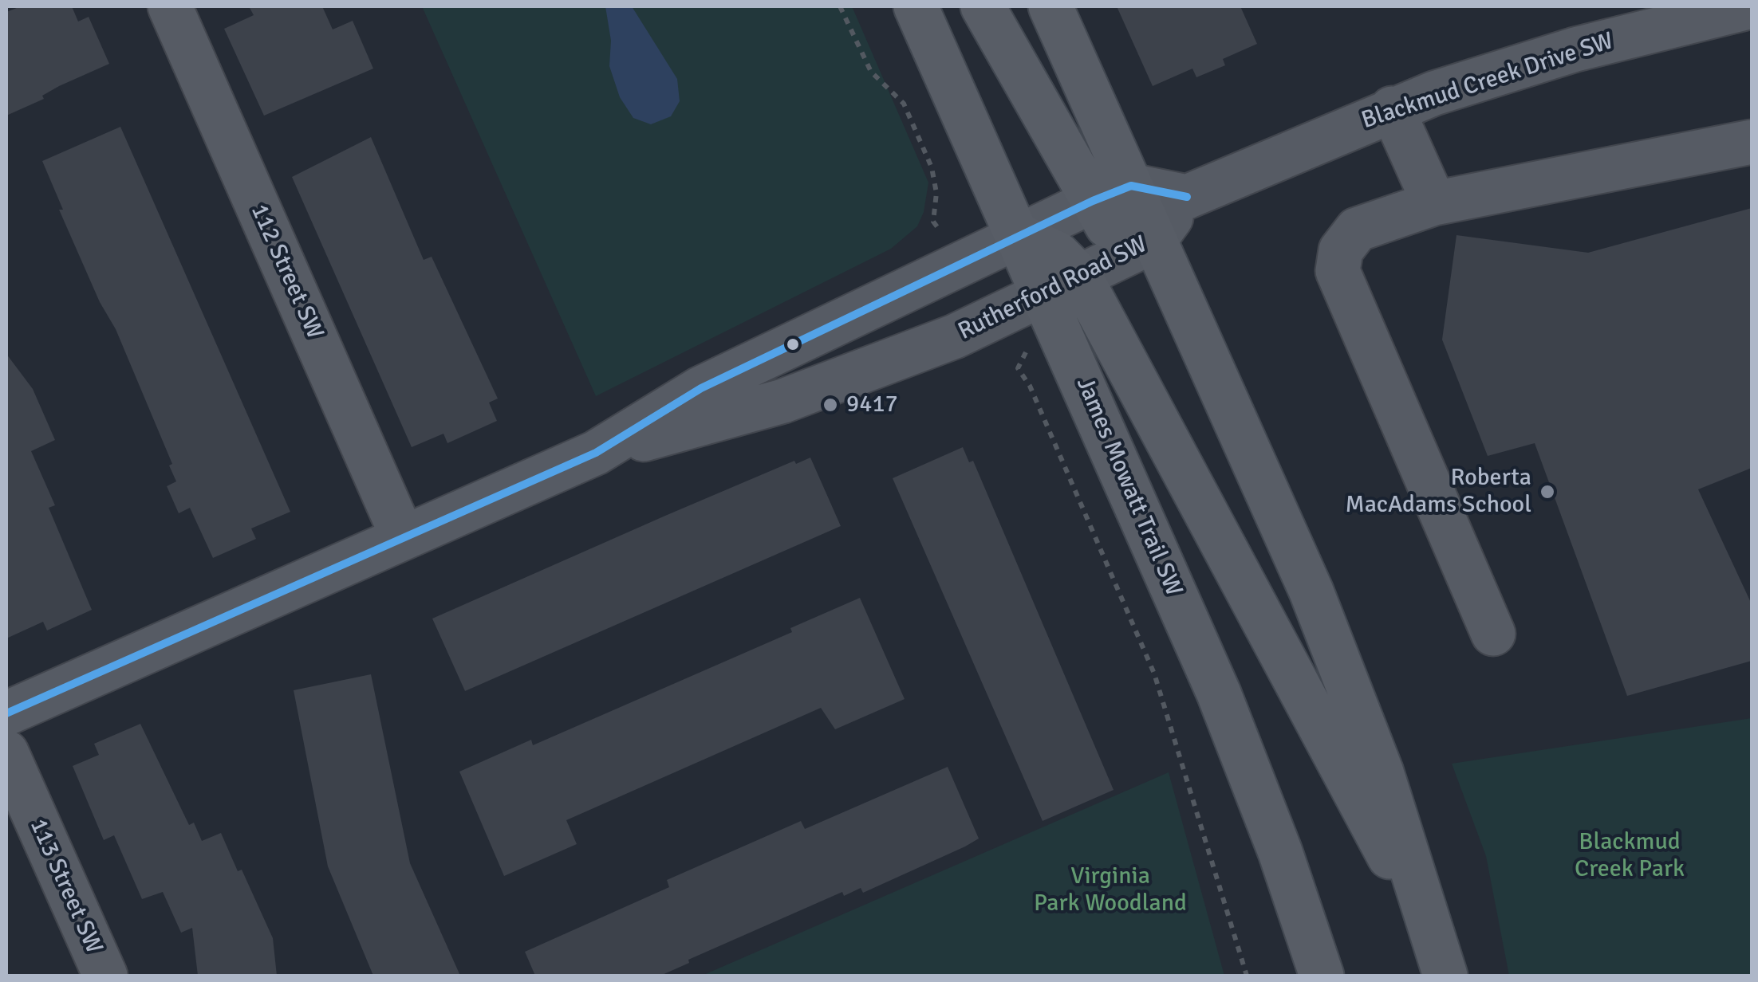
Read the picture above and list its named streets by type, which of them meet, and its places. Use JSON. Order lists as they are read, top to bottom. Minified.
{"streets":{"main road":["James Mowatt Trail SW"],"street":["Blackmud Creek Drive SW","112 Street SW","Rutherford Road SW","113 Street SW"]},"crossings":[["Blackmud Creek Drive SW","Rutherford Road SW"],["112 Street SW","Rutherford Road SW"],["Rutherford Road SW","James Mowatt Trail SW"]],"parks":["Blackmud Creek Park","Virginia Park Woodland"],"places":["9417","Roberta MacAdams School"]}
